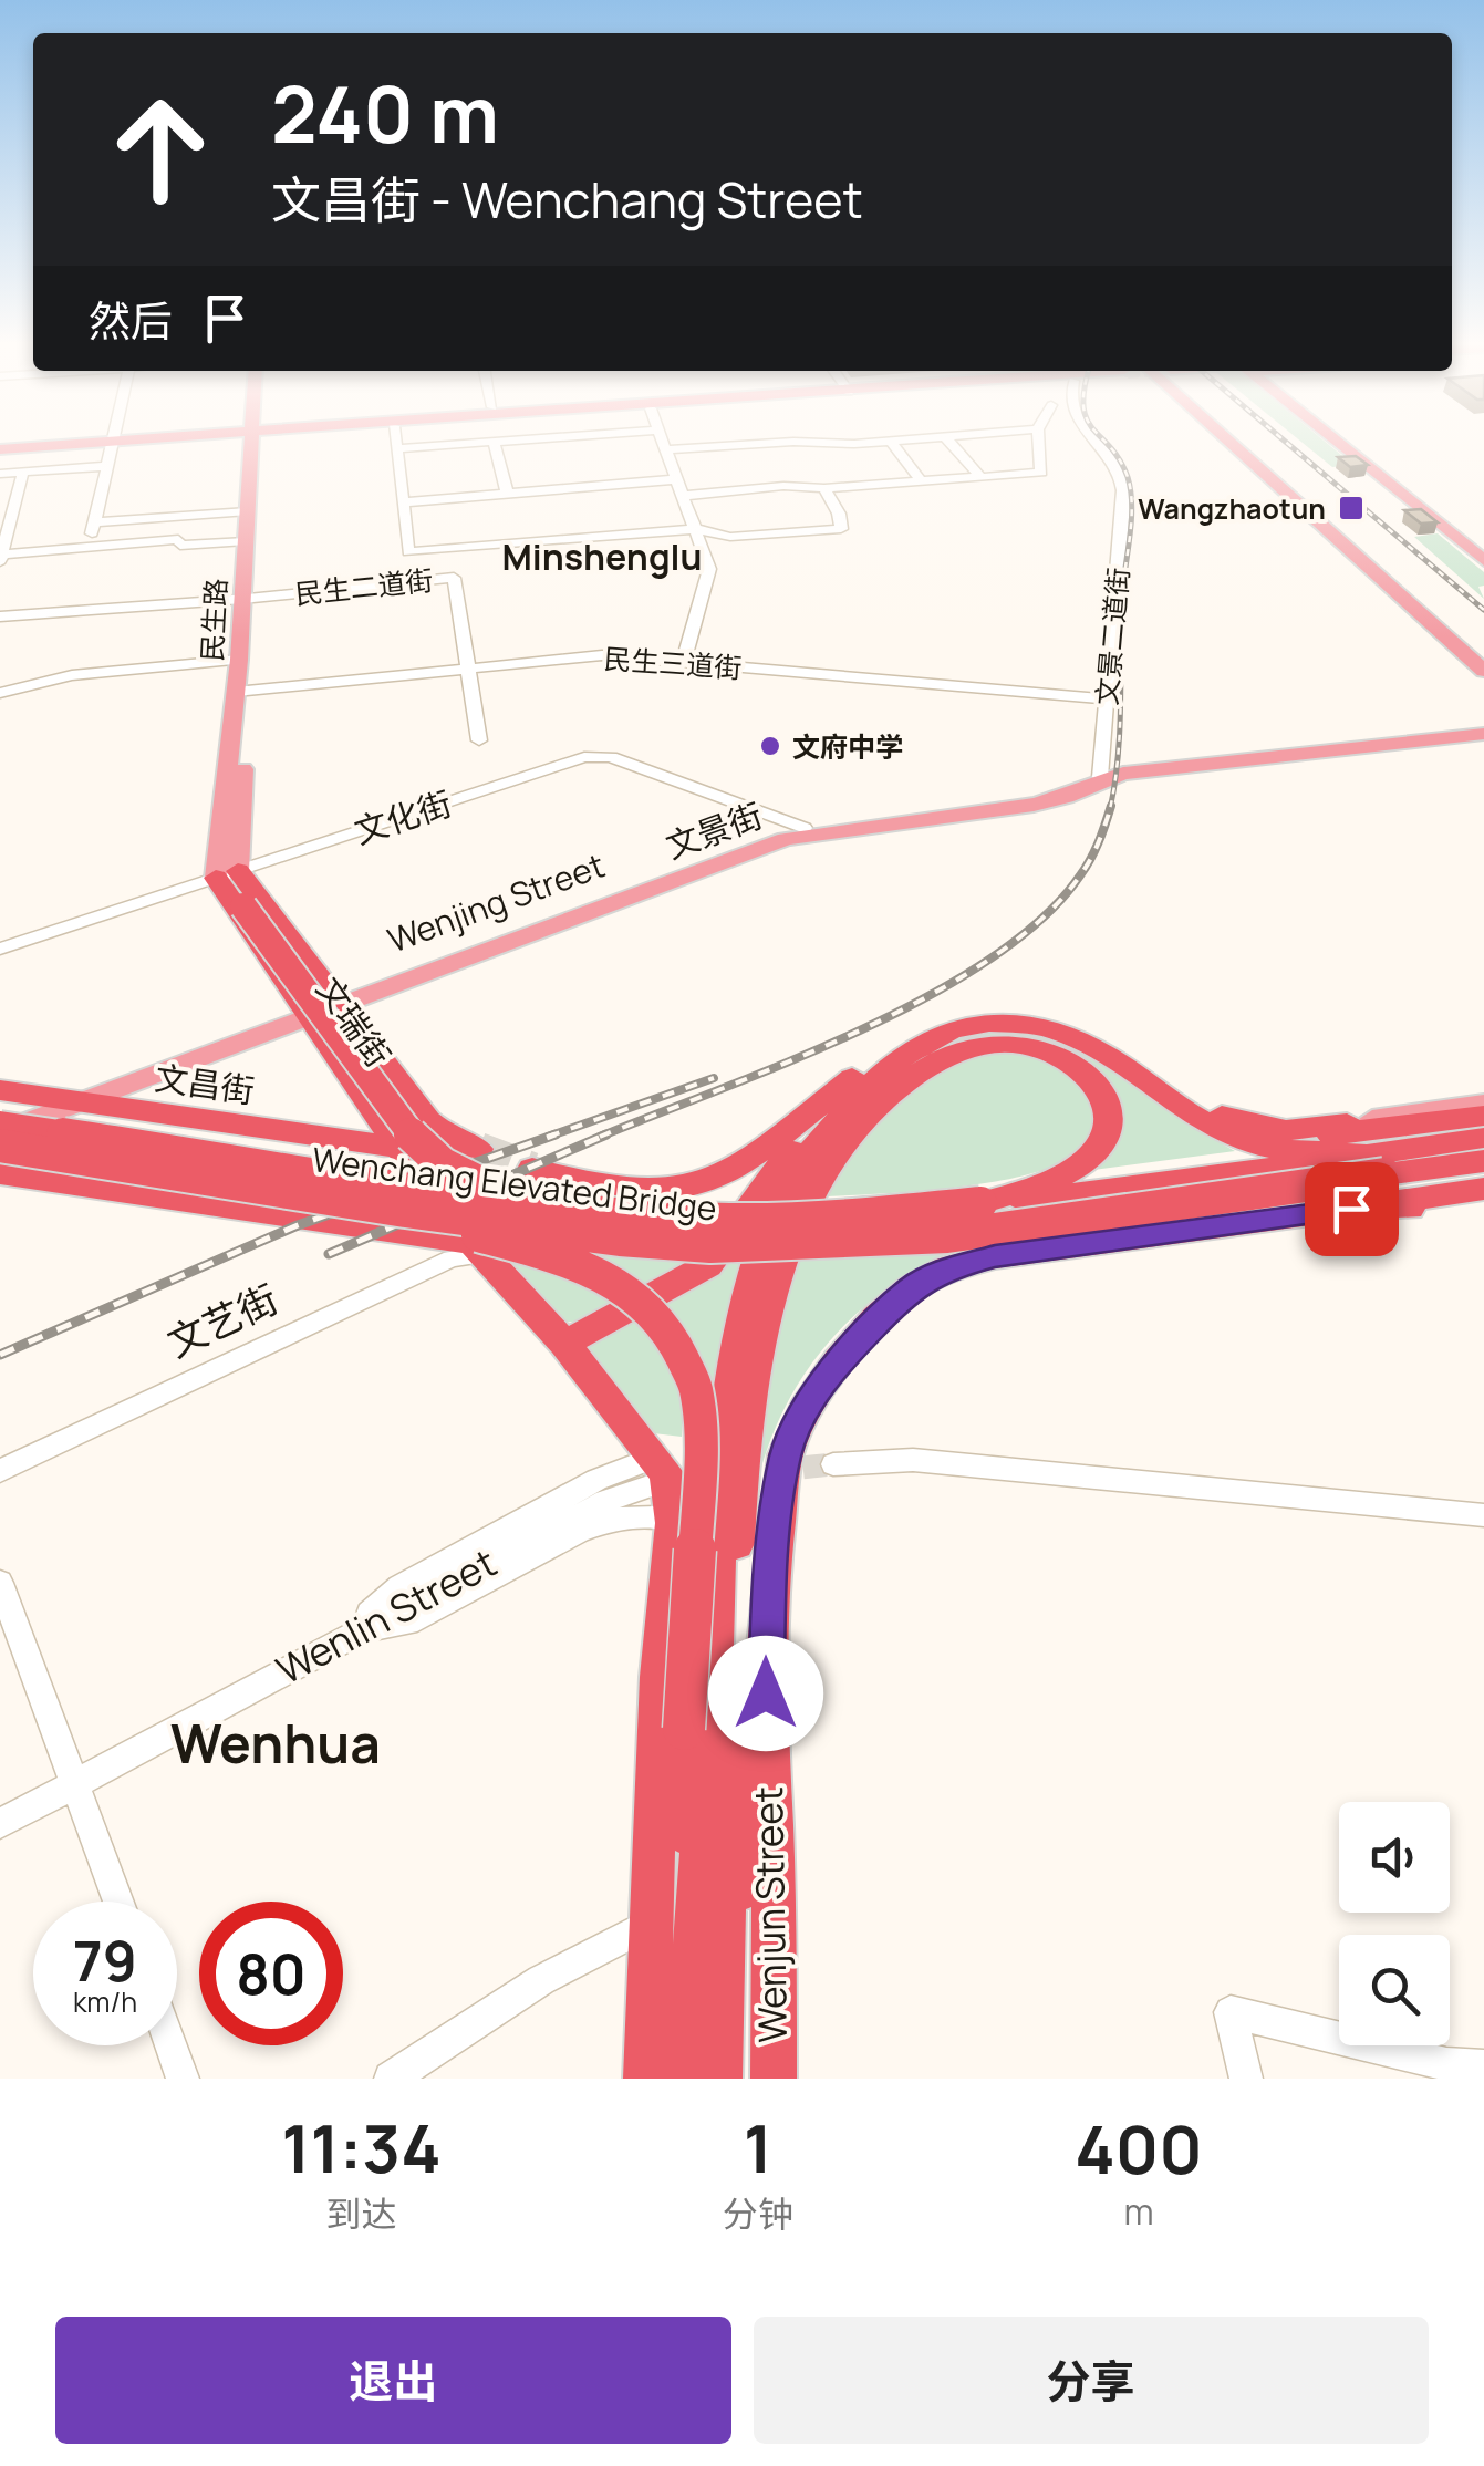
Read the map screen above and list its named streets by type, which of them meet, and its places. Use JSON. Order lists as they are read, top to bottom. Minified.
{"streets":{"highway":["文瑞街","文昌街","Wenchang Elevated Bridge","Wenjun Street"],"main road":["民生路","文景街","Wenjing Street"],"street":["民生二道街","文景二道街","民生三道街","文化街","文艺街","Wenlin Street"]},"crossings":[["民生二道街","民生路"],["民生二道街","民生三道街"],["民生路","民生三道街"],["民生路","文化街"],["民生路","文瑞街"],["文景二道街","民生三道街"],["文景二道街","Wenjing Street"],["文化街","Wenjing Street"],["文化街","文瑞街"],["文景街","Wenjing Street"],["文景街","文瑞街"],["文景街","文昌街"],["文景街","Wenchang Elevated Bridge"],["Wenjing Street","文瑞街"],["文瑞街","文昌街"],["文瑞街","Wenchang Elevated Bridge"]],"districts":["Minshenglu","Wenhua"],"places":{"transit":["Wangzhaotun"],"other":["文府中学"]},"page":{"turn":["240 m","文昌街 - Wenchang Street"],"then":"然后","speed":"79 km/h","limit":"80","eta":["11:34","到达","1","分钟","400","m"],"buttons":["退出","分享"]}}
